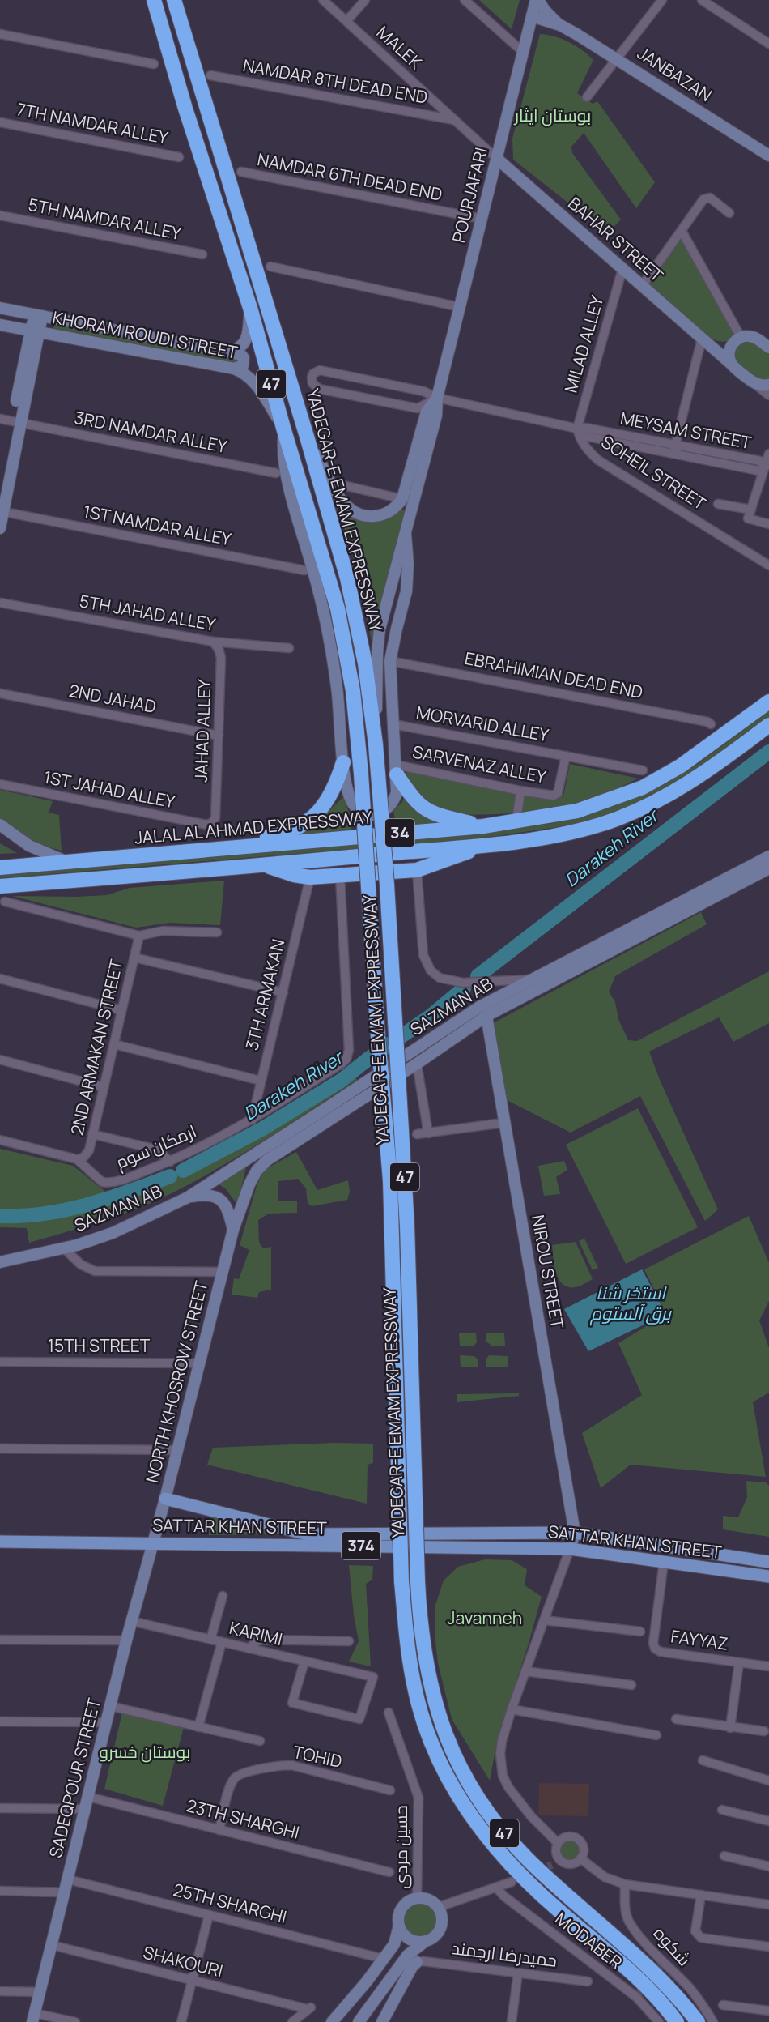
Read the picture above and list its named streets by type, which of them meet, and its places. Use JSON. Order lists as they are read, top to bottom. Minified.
{"streets":{"highway":["47","YADEGAR-E EMAM EXPRESSWAY","JALAL AL AHMAD EXPRESSWAY","34"],"main road":["SATTAR KHAN STREET","374"],"street":["MALEK","JANBAZAN","NAMDAR 8TH DEAD END","7TH NAMDAR ALLEY","NAMDAR 6TH DEAD END","POURJAFARI","5TH NAMDAR ALLEY","BAHAR STREET","KHORAM ROUDI STREET","MILAD ALLEY","MEYSAM STREET","3RD NAMDAR ALLEY","SOHEIL STREET","1ST NAMDAR ALLEY","5TH JAHAD ALLEY","EBRAHIMIAN DEAD END","2ND JAHAD","MORVARID ALLEY","JAHAD ALLEY","SARVENAZ ALLEY","1ST JAHAD ALLEY","3TH ARMAKAN","SAZMAN AB","2ND ARMAKAN STREET","ارمکان سوم","NIROU STREET","15TH STREET","NORTH KHOSROW STREET","KARIMI","FAYYAZ","TOHID","SADEQPOUR STREET","23TH SHARGHI","حسین مردی","25TH SHARGHI","MODABER","شکوه","حمیدرضا ارجمند","SHAKOURI"]},"crossings":[["MALEK","NAMDAR 8TH DEAD END"],["MALEK","POURJAFARI"],["MALEK","BAHAR STREET"],["JANBAZAN","POURJAFARI"],["NAMDAR 6TH DEAD END","POURJAFARI"],["POURJAFARI","BAHAR STREET"],["POURJAFARI","YADEGAR-E EMAM EXPRESSWAY"],["BAHAR STREET","MILAD ALLEY"],["KHORAM ROUDI STREET","YADEGAR-E EMAM EXPRESSWAY"],["MILAD ALLEY","MEYSAM STREET"],["MILAD ALLEY","SOHEIL STREET"],["MEYSAM STREET","SOHEIL STREET"],["5TH JAHAD ALLEY","JAHAD ALLEY"],["2ND JAHAD","JAHAD ALLEY"],["MORVARID ALLEY","SARVENAZ ALLEY"],["JAHAD ALLEY","1ST JAHAD ALLEY"],["3TH ARMAKAN","ارمکان سوم"],["SAZMAN AB","NIROU STREET"],["SAZMAN AB","NORTH KHOSROW STREET"],["2ND ARMAKAN STREET","ارمکان سوم"],["NIROU STREET","SATTAR KHAN STREET"],["15TH STREET","NORTH KHOSROW STREET"],["NORTH KHOSROW STREET","SATTAR KHAN STREET"],["NORTH KHOSROW STREET","SADEQPOUR STREET"],["SATTAR KHAN STREET","FAYYAZ"],["SATTAR KHAN STREET","SADEQPOUR STREET"],["KARIMI","SADEQPOUR STREET"],["TOHID","23TH SHARGHI"],["SADEQPOUR STREET","23TH SHARGHI"],["SADEQPOUR STREET","25TH SHARGHI"],["SADEQPOUR STREET","SHAKOURI"]],"water":["Darakeh River","استخر شنا برق آلستوم"],"parks":["بوستان ایثار","Javanneh","بوستان خسرو"]}
